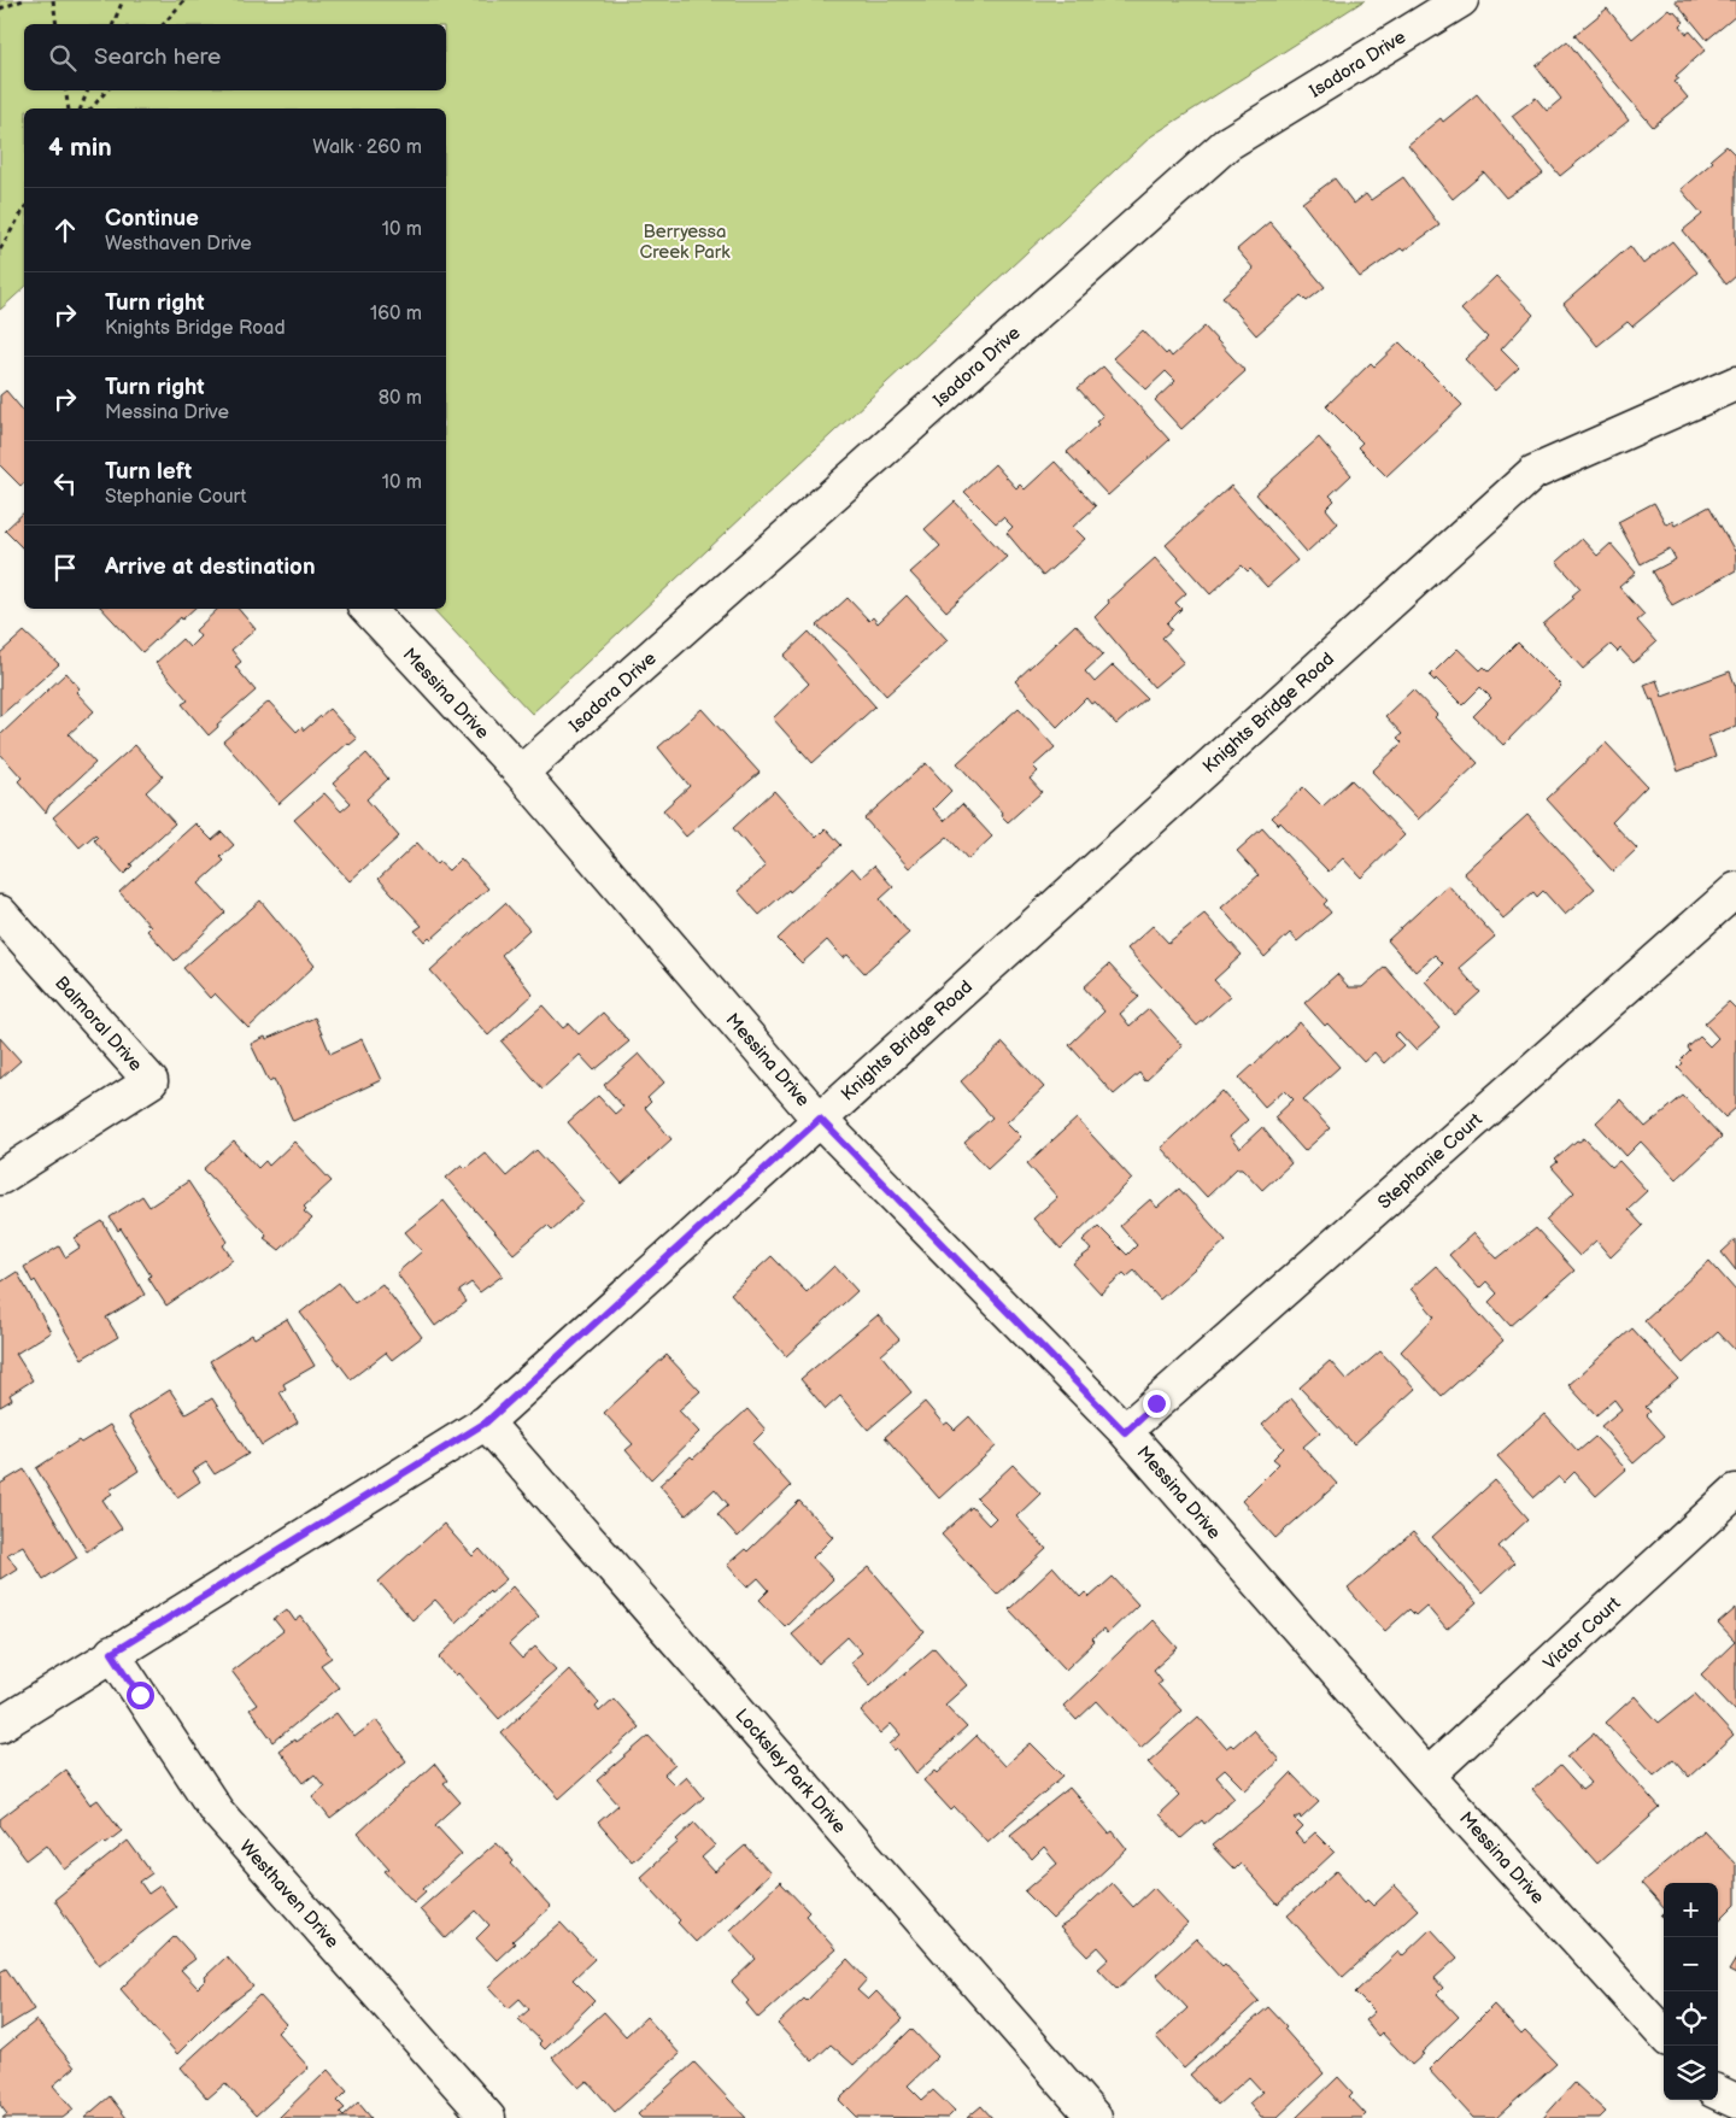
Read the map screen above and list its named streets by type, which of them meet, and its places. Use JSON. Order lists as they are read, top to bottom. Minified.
{"streets":{"street":["Isadora Drive","Messina Drive","Knights Bridge Road","Balmoral Drive","Stephanie Court","Victor Court","Locksley Park Drive","Westhaven Drive"]},"crossings":[["Isadora Drive","Messina Drive"],["Messina Drive","Knights Bridge Road"],["Messina Drive","Stephanie Court"],["Messina Drive","Victor Court"],["Knights Bridge Road","Locksley Park Drive"],["Knights Bridge Road","Westhaven Drive"]],"parks":["Berryessa Creek Park"],"page":{"search":"Search here","heading":["4 min","Walk · 260 m"],"list":[["Continue","Westhaven Drive","10 m"],["Turn right","Knights Bridge Road","160 m"],["Turn right","Messina Drive","80 m"],["Turn left","Stephanie Court","10 m"],"Arrive at destination"],"map_buttons":["+","−"]}}
